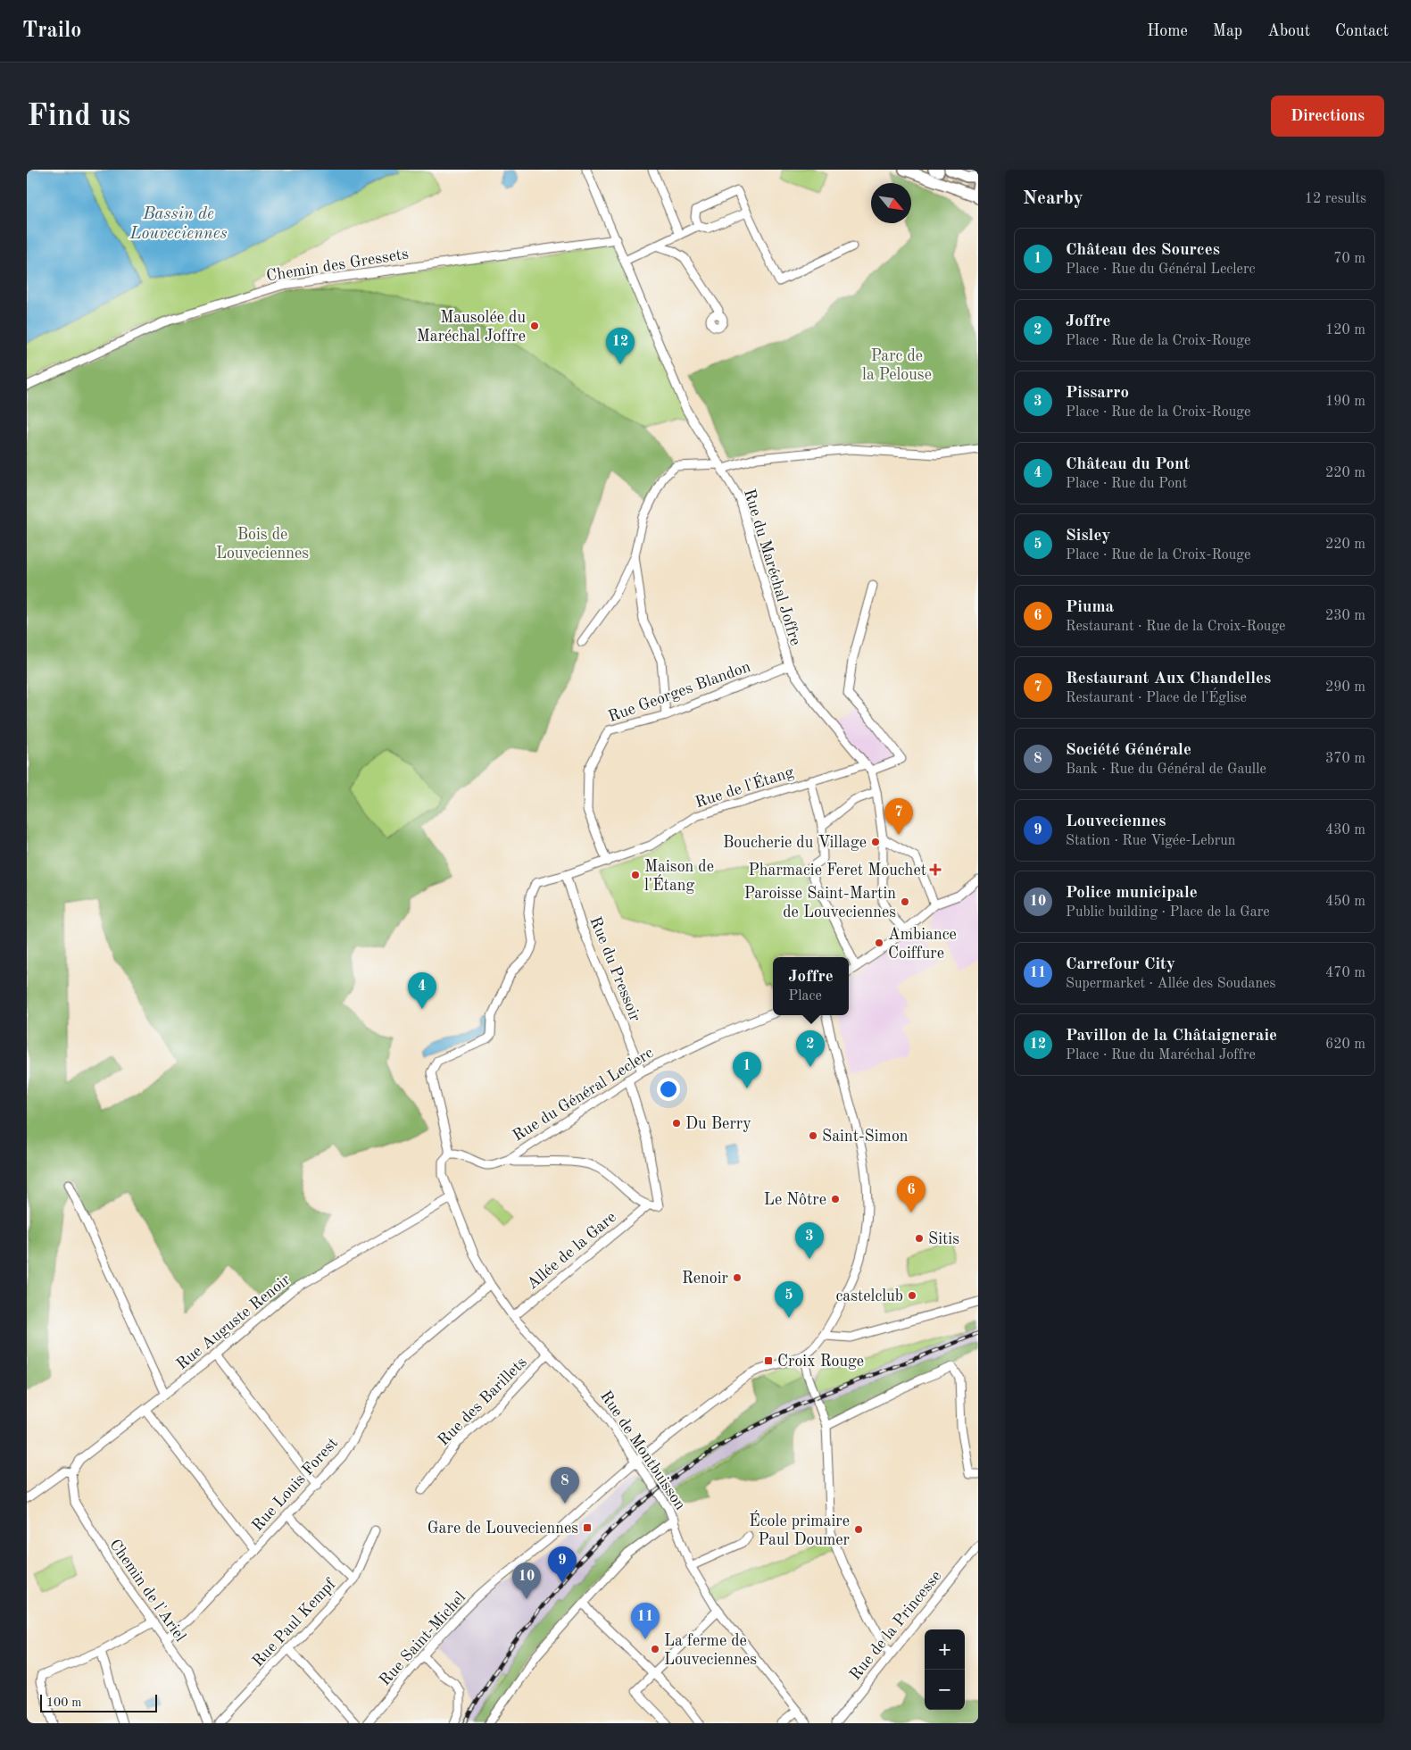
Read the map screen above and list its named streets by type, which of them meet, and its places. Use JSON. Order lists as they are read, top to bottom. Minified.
{"streets":{"street":["Chemin des Gressets","Rue du Maréchal Joffre","Rue Georges Blandon","Rue de l'Étang","Rue du Pressoir","Rue du Général Leclerc","Allée de la Gare","Rue Auguste Renoir","Rue des Barillets","Rue de Montbuisson","Rue Louis Forest","Chemin de l'Ariel","Rue Paul Kempf","Rue de la Princesse","Rue Saint-Michel"]},"crossings":[["Chemin des Gressets","Rue du Maréchal Joffre"],["Rue du Maréchal Joffre","Rue Georges Blandon"],["Rue du Maréchal Joffre","Rue de l'Étang"],["Rue Georges Blandon","Rue de l'Étang"],["Rue de l'Étang","Rue du Pressoir"],["Rue de l'Étang","Rue du Général Leclerc"],["Rue du Pressoir","Rue du Général Leclerc"],["Allée de la Gare","Rue de Montbuisson"],["Rue Auguste Renoir","Rue de Montbuisson"],["Rue Auguste Renoir","Chemin de l'Ariel"],["Rue des Barillets","Rue de Montbuisson"],["Rue de Montbuisson","Rue Louis Forest"],["Rue de Montbuisson","Rue Saint-Michel"],["Rue Louis Forest","Chemin de l'Ariel"]],"water":["Bassin de Louveciennes"],"parks":["Parc de la Pelouse","Bois de Louveciennes"],"places":{"other":["Mausolée du Maréchal Joffre","Boucherie du Village","Maison de l'Étang","Paroisse Saint-Martin de Louveciennes","Ambiance Coiffure","Du Berry","Saint-Simon","Le Nôtre","Sitis","Renoir","castelclub","École primaire Paul Doumer","La ferme de Louveciennes"],"health":["Pharmacie Feret Mouchet"],"transit":["Croix Rouge","Gare de Louveciennes"]},"scale_bar":"100 m","north":"bottom right","page":{"header":"Trailo","nav":["Home","Map","About","Contact"],"buttons":"Directions","title":"Find us","heading":["Nearby","12 results"],"list":[{"mark":"1","name":"Château des Sources","note":"Place · Rue du Général Leclerc","value":"70 m"},{"mark":"2","name":"Joffre","note":"Place · Rue de la Croix-Rouge","value":"120 m"},{"mark":"3","name":"Pissarro","note":"Place · Rue de la Croix-Rouge","value":"190 m"},{"mark":"4","name":"Château du Pont","note":"Place · Rue du Pont","value":"220 m"},{"mark":"5","name":"Sisley","note":"Place · Rue de la Croix-Rouge","value":"220 m"},{"mark":"6","name":"Piuma","note":"Restaurant · Rue de la Croix-Rouge","value":"230 m"},{"mark":"7","name":"Restaurant Aux Chandelles","note":"Restaurant · Place de l'Église","value":"290 m"},{"mark":"8","name":"Société Générale","note":"Bank · Rue du Général de Gaulle","value":"370 m"},{"mark":"9","name":"Louveciennes","note":"Station · Rue Vigée-Lebrun","value":"430 m"},{"mark":"10","name":"Police municipale","note":"Public building · Place de la Gare","value":"450 m"},{"mark":"11","name":"Carrefour City","note":"Supermarket · Allée des Soudanes","value":"470 m"},{"mark":"12","name":"Pavillon de la Châtaigneraie","note":"Place · Rue du Maréchal Joffre","value":"620 m"}],"pins":["12","7","4","2","1","6","3","5","8","9","10","11"],"popup":["Joffre","Place"],"map_buttons":["+","−"],"scale":"100 m"}}
